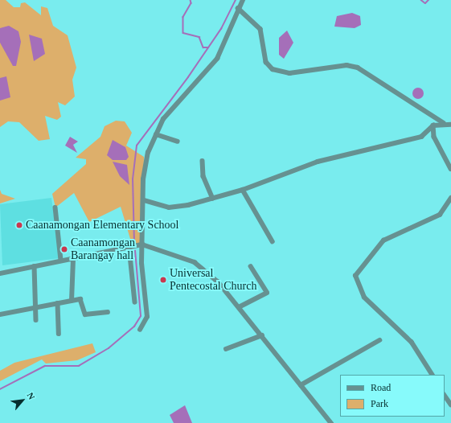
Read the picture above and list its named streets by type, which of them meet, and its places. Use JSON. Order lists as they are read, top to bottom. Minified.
{"places":["Caanamongan Elementary School","Caanamongan Barangay hall","Universal Pentecostal Church"],"legend":["Road","Park"],"north":"top right"}
